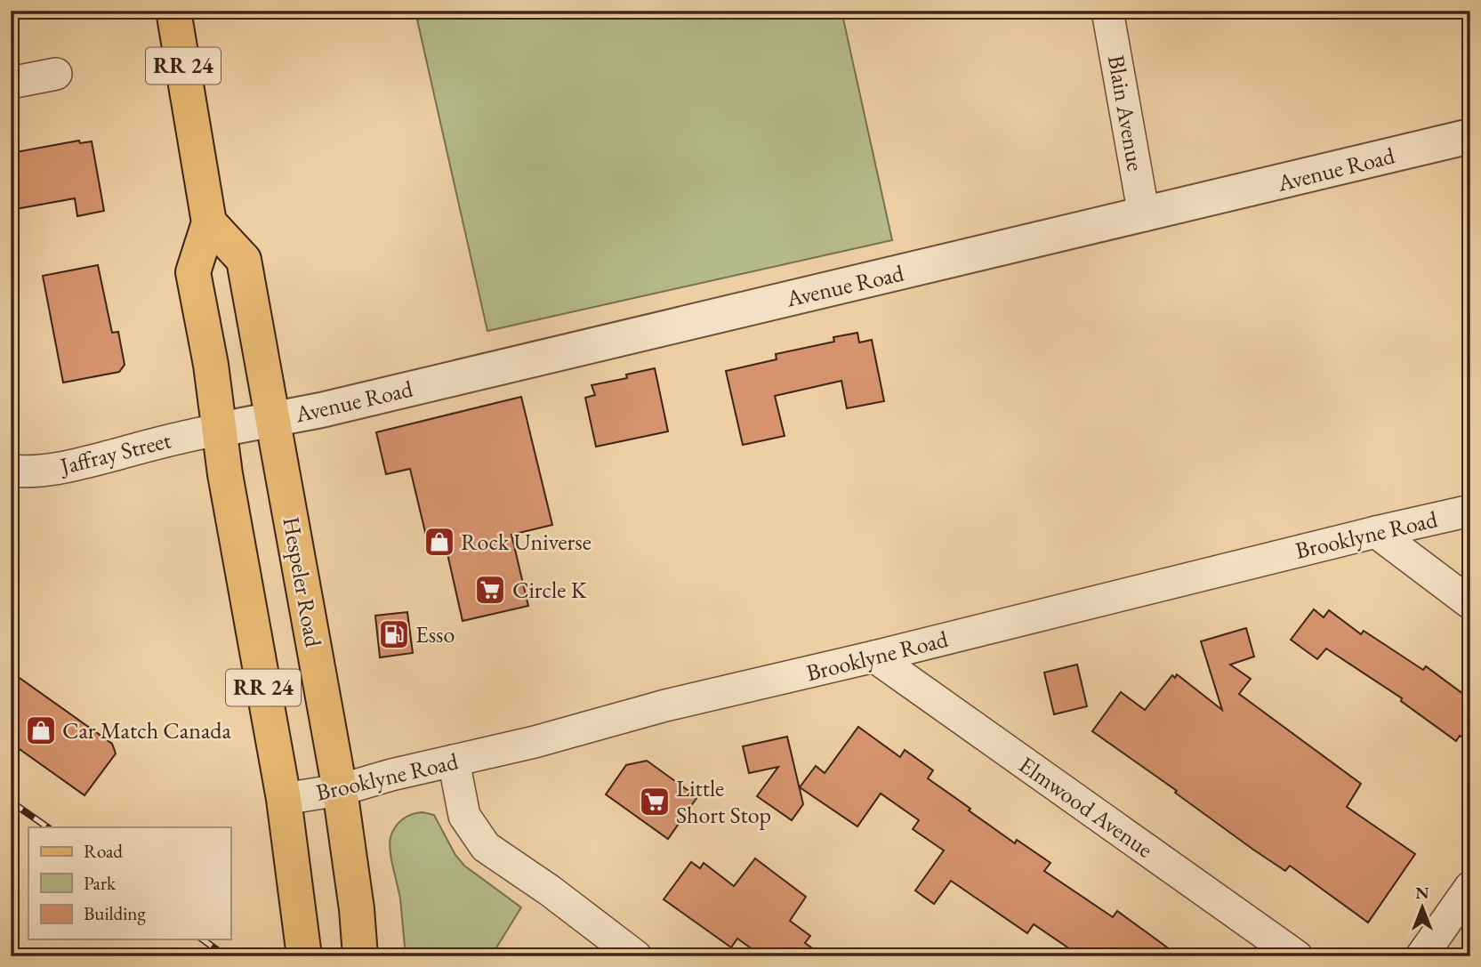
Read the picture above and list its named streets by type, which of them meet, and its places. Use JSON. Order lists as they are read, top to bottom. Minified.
{"streets":{"main road":["RR 24","Hespeler Road"],"street":["Blain Avenue","Avenue Road","Jaffray Street","Brooklyne Road","Elmwood Avenue"]},"crossings":[["RR 24","Avenue Road"],["RR 24","Jaffray Street"],["RR 24","Brooklyne Road"],["RR 24","Hespeler Road"],["Blain Avenue","Avenue Road"],["Avenue Road","Jaffray Street"],["Avenue Road","Hespeler Road"],["Brooklyne Road","Hespeler Road"],["Brooklyne Road","Elmwood Avenue"]],"places":{"shop":["Rock Universe","Car Match Canada"],"supermarket":["Circle K","Little Short Stop"],"fuel station":["Esso"]},"legend":["Road","Park","Building"],"north":"top"}
